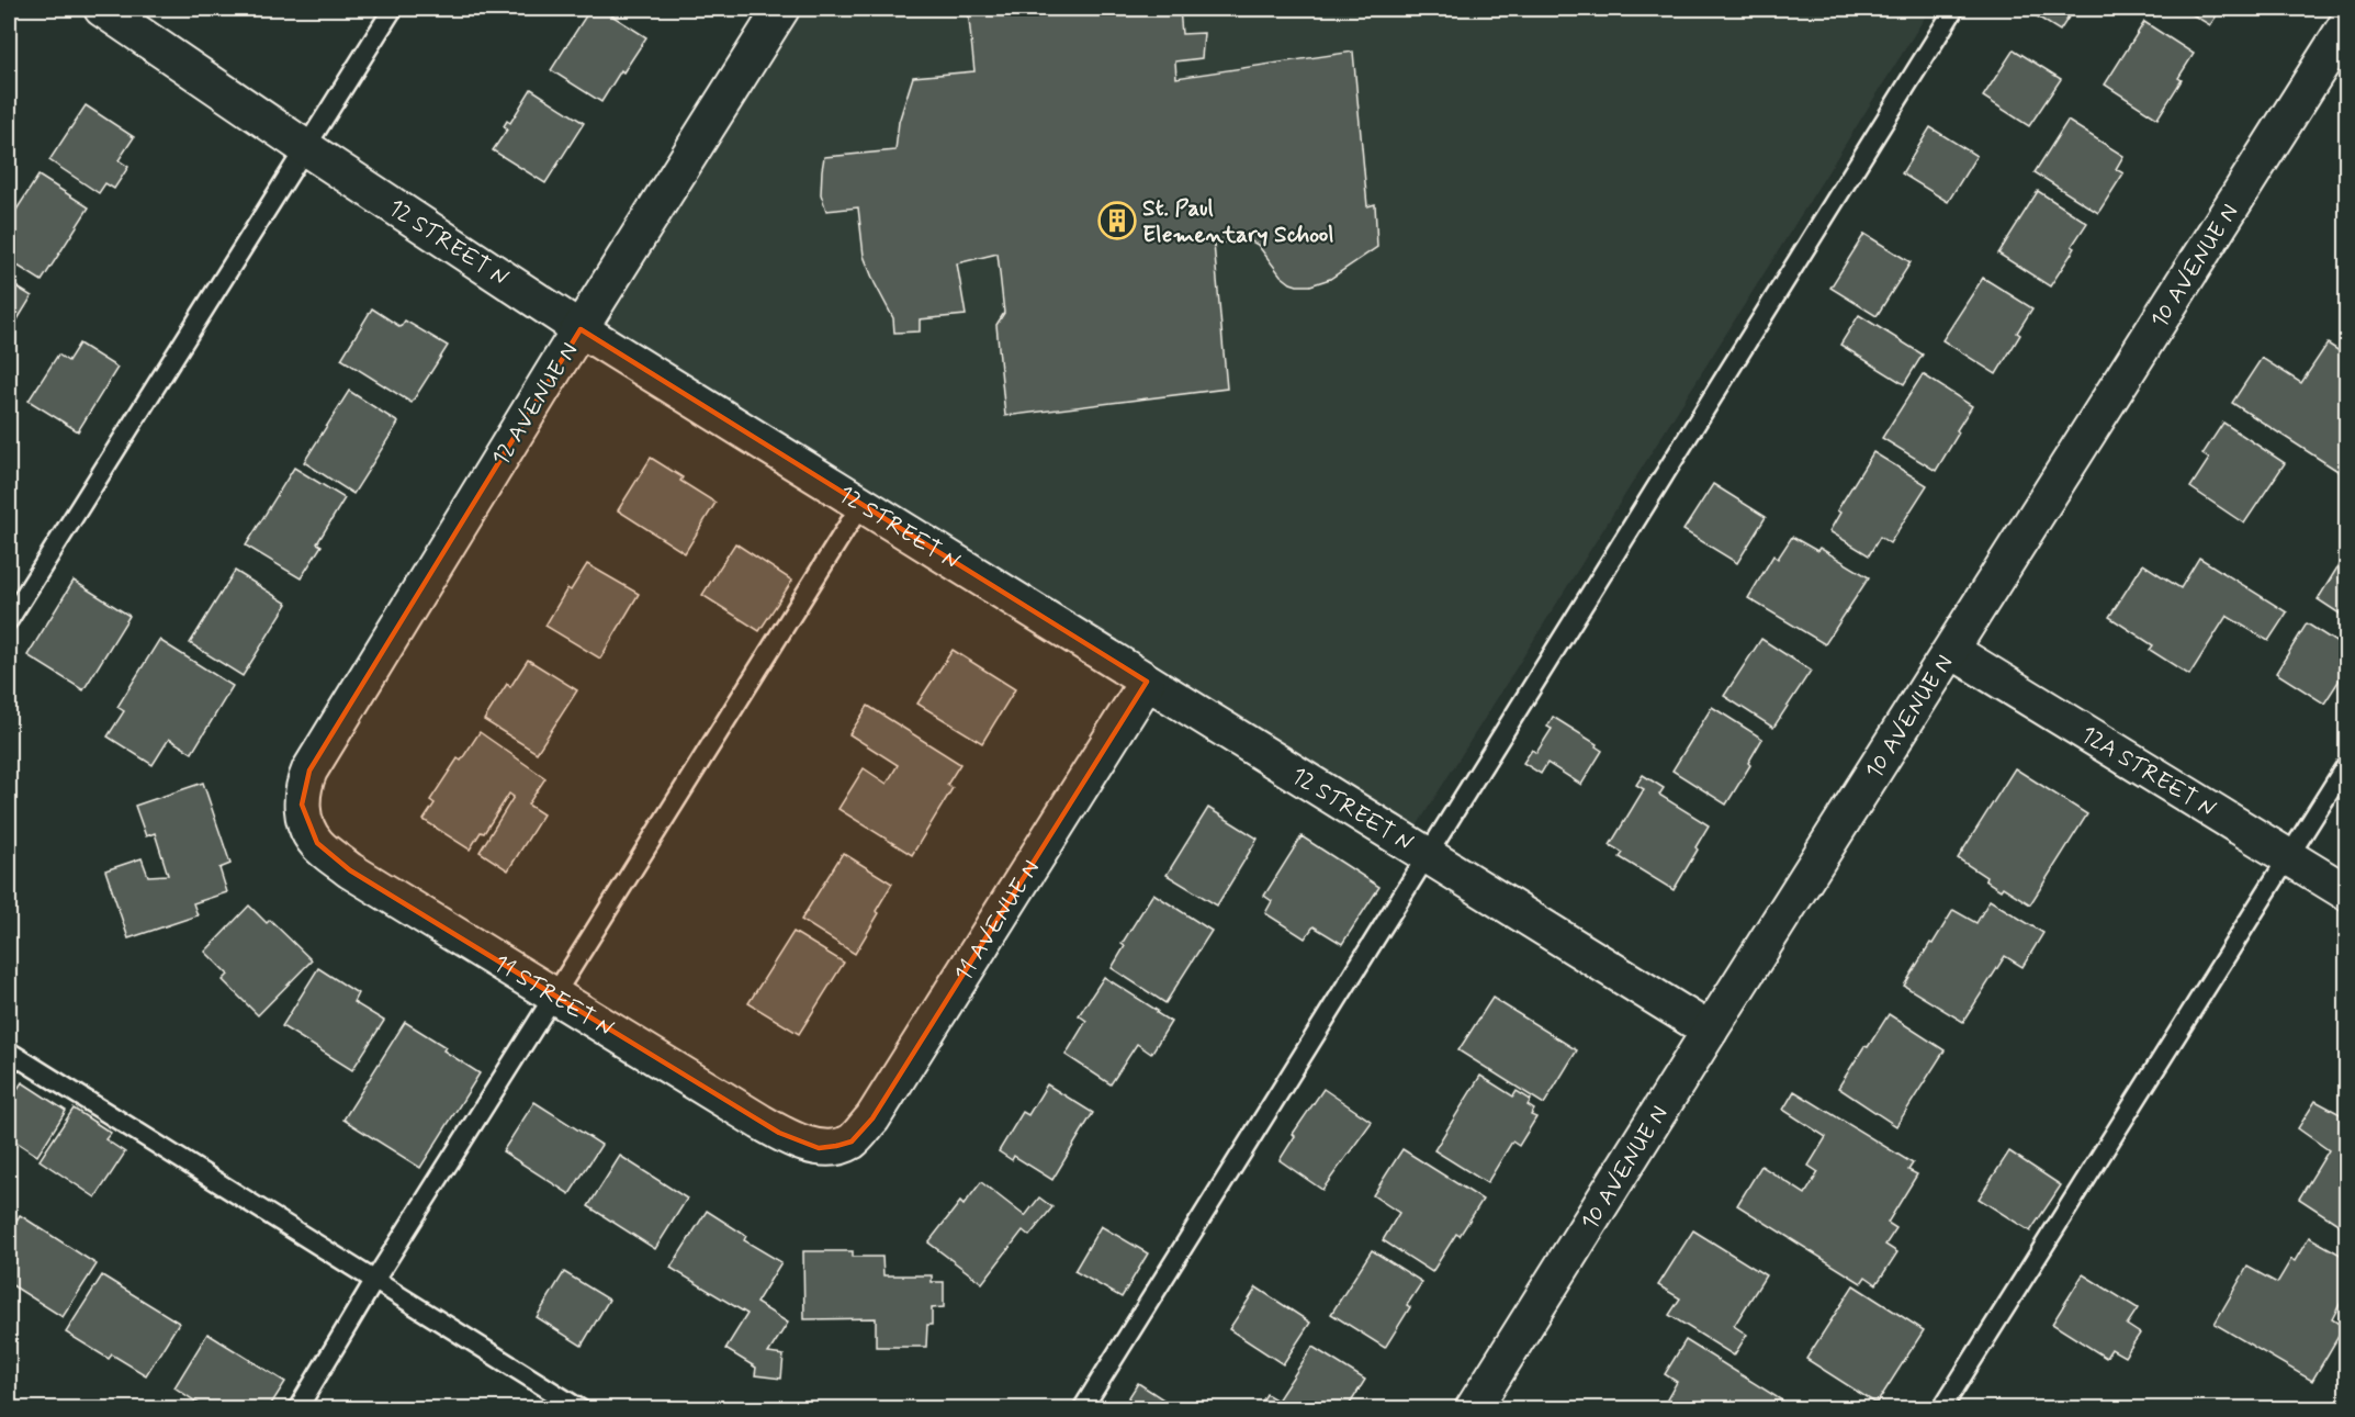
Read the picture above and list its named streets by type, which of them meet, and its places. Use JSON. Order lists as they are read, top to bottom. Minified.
{"streets":{"street":["12 STREET N","10 AVENUE N","12 AVENUE N","12A STREET N","11 AVENUE N","11 STREET N"]},"crossings":[["12 STREET N","10 AVENUE N"],["12 STREET N","12 AVENUE N"],["12 STREET N","11 AVENUE N"],["10 AVENUE N","12A STREET N"],["12 AVENUE N","11 STREET N"],["11 AVENUE N","11 STREET N"]],"places":{"building":["St. Paul Elementary School"]}}
